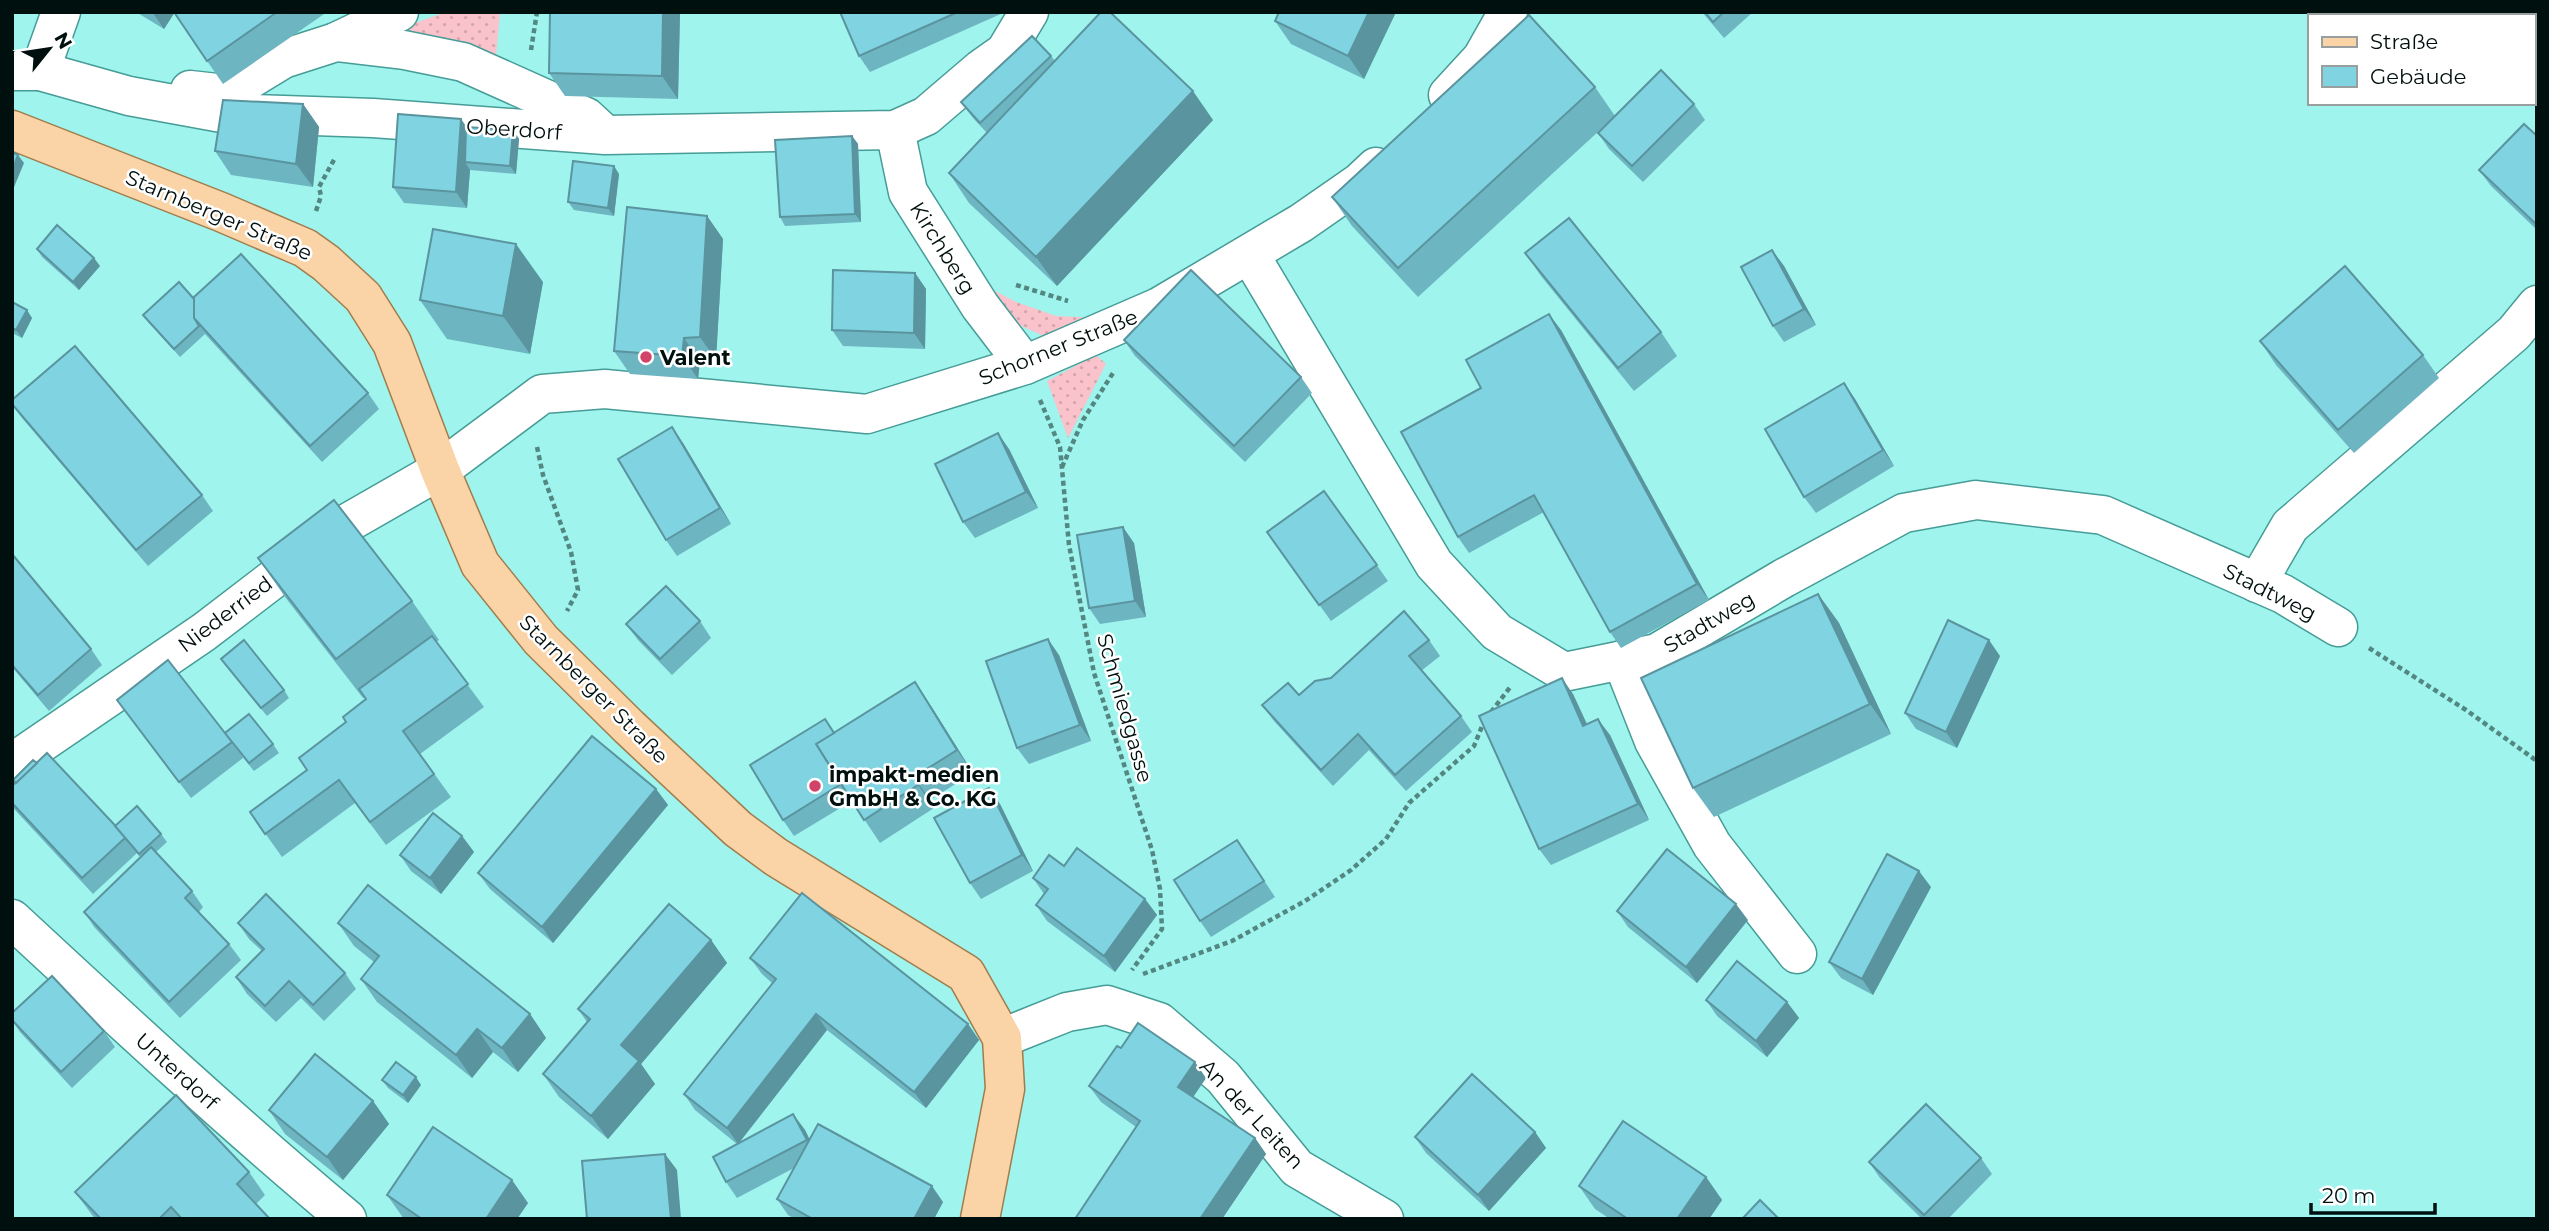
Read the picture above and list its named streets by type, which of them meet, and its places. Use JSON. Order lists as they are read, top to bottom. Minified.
{"streets":{"main road":["Starnberger Straße"],"street":["Oberdorf","Kirchberg","Schorner Straße","Stadtweg","Niederried","Unterdorf","An der Leiten"],"path":["Schmiedgasse"]},"crossings":[["Oberdorf","Kirchberg"],["Starnberger Straße","Niederried"],["Starnberger Straße","An der Leiten"],["Kirchberg","Schorner Straße"],["Kirchberg","Schmiedgasse"],["Schorner Straße","Stadtweg"],["Schorner Straße","Schmiedgasse"],["Schmiedgasse","An der Leiten"]],"places":["Valent","impakt-medien GmbH & Co. KG"],"legend":["Straße","Gebäude"],"scale_bar":"20 m","north":"top right"}
